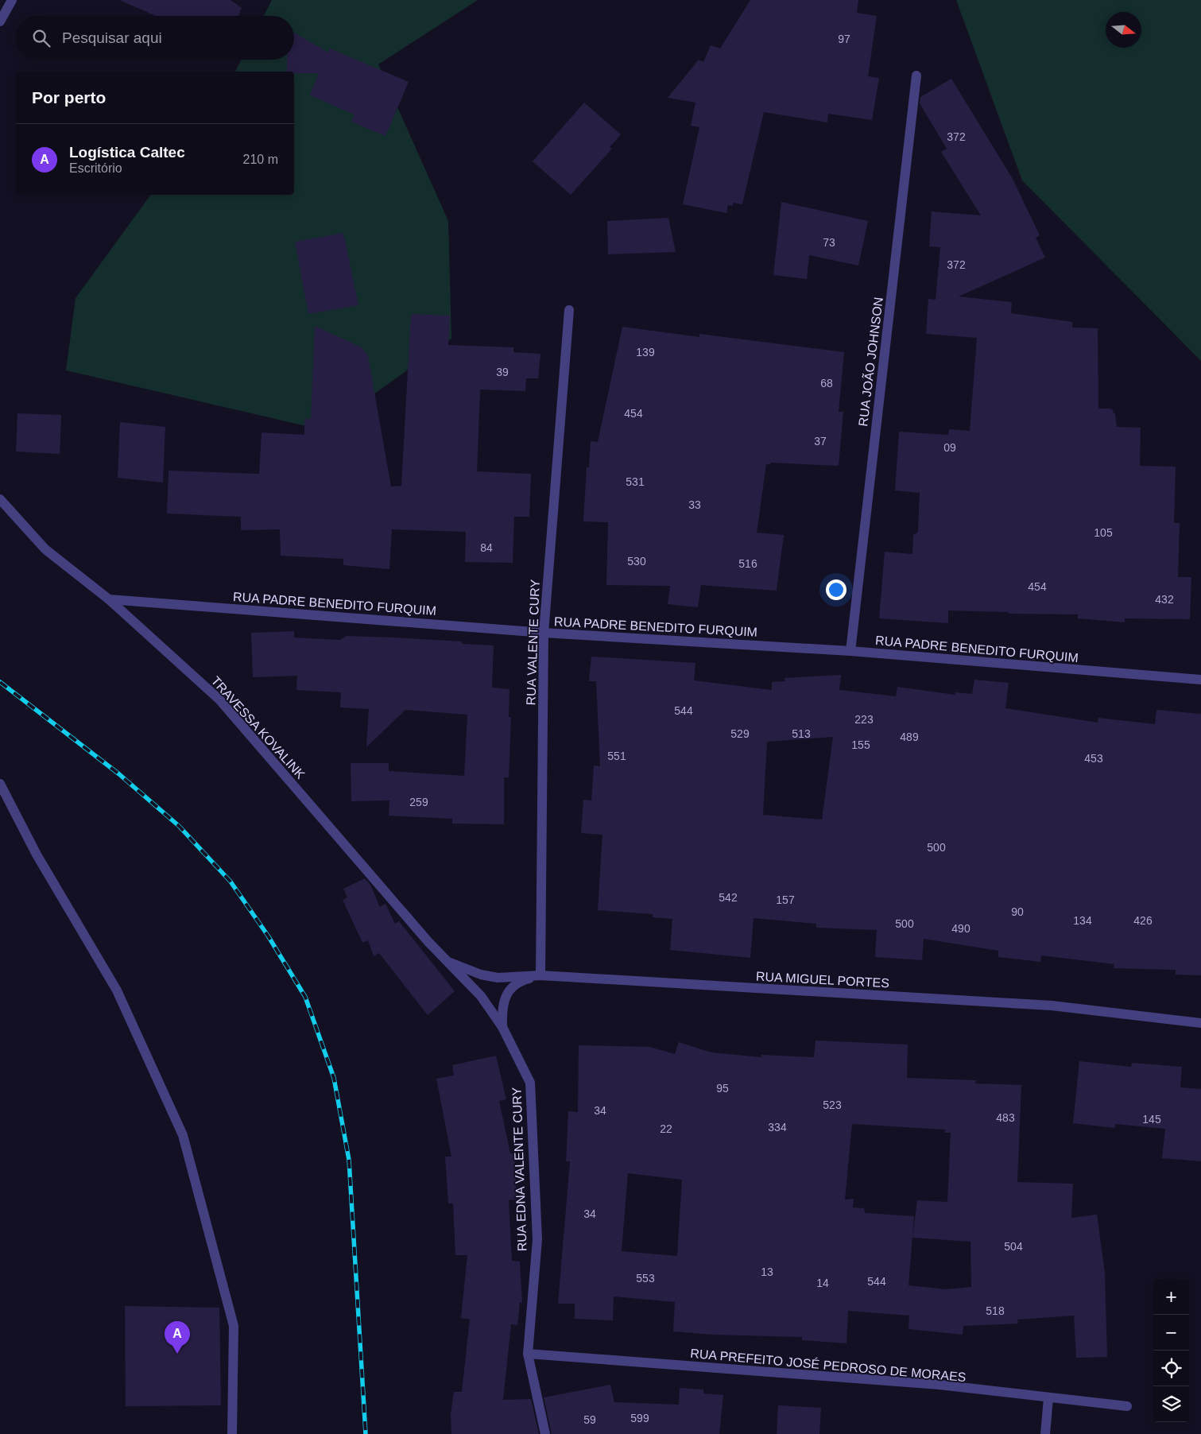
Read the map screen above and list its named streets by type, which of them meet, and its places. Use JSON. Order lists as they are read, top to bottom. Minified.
{"streets":{"street":["RUA JOÃO JOHNSON","RUA PADRE BENEDITO FURQUIM","RUA VALENTE CURY","TRAVESSA KOVALINK","RUA MIGUEL PORTES","RUA EDNA VALENTE CURY","RUA PREFEITO JOSÉ PEDROSO DE MORAES"]},"crossings":[["RUA JOÃO JOHNSON","RUA PADRE BENEDITO FURQUIM"],["RUA PADRE BENEDITO FURQUIM","RUA VALENTE CURY"],["RUA PADRE BENEDITO FURQUIM","TRAVESSA KOVALINK"],["RUA VALENTE CURY","RUA MIGUEL PORTES"],["RUA VALENTE CURY","RUA EDNA VALENTE CURY"],["TRAVESSA KOVALINK","RUA EDNA VALENTE CURY"],["RUA MIGUEL PORTES","RUA EDNA VALENTE CURY"],["RUA EDNA VALENTE CURY","RUA PREFEITO JOSÉ PEDROSO DE MORAES"]],"house_numbers":["97","372","73","372","139","39","68","454","37","09","531","33","105","84","530","516","454","432","544","223","529","513","489","155","551","453","259","500","542","157","90","134","426","500","490","95","523","34","483","145","334","22","34","504","13","553","544","14","518","599","59"],"north":"right","page":{"search":"Pesquisar aqui","heading":"Por perto","list":[{"mark":"A","name":"Logística Caltec","note":"Escritório","value":"210 m"}],"map_buttons":["+","−"],"pins":"A"}}
